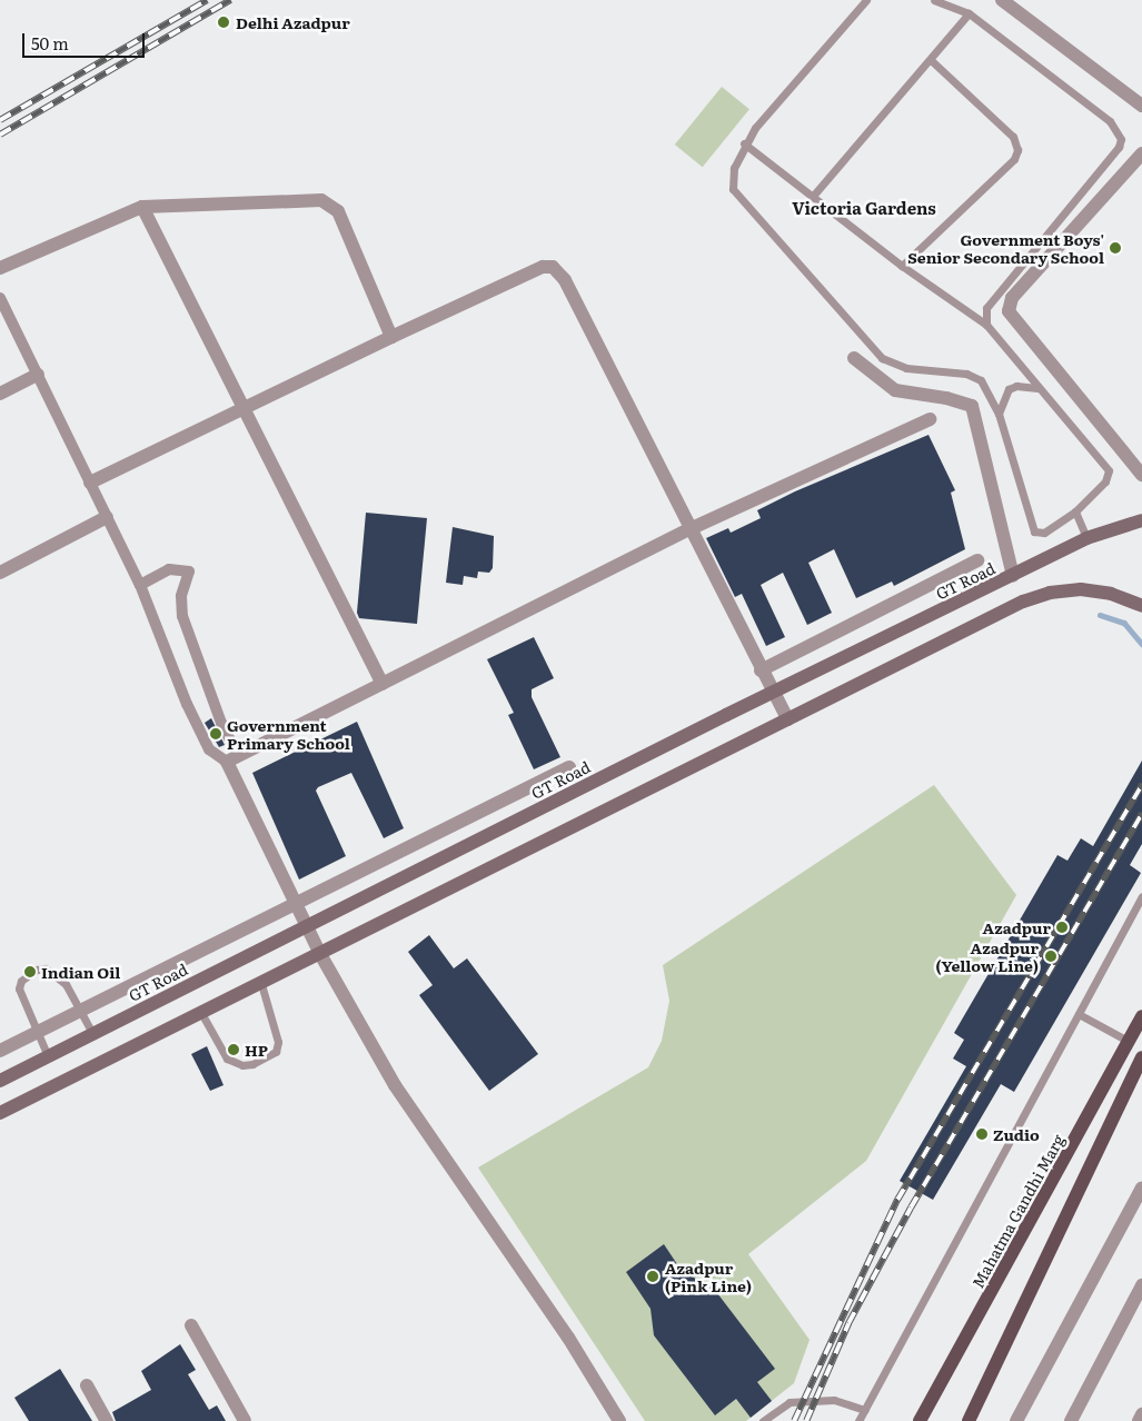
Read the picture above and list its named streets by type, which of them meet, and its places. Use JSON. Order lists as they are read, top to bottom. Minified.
{"streets":{"main road":["GT Road","Mahatma Gandhi Marg"]},"districts":["Victoria Gardens"],"places":["Delhi Azadpur","Government Boys' Senior Secondary School","Government Primary School","Azadpur","Azadpur (Yellow Line)","Indian Oil","HP","Zudio","Azadpur (Pink Line)"],"scale_bar":"50 m"}
